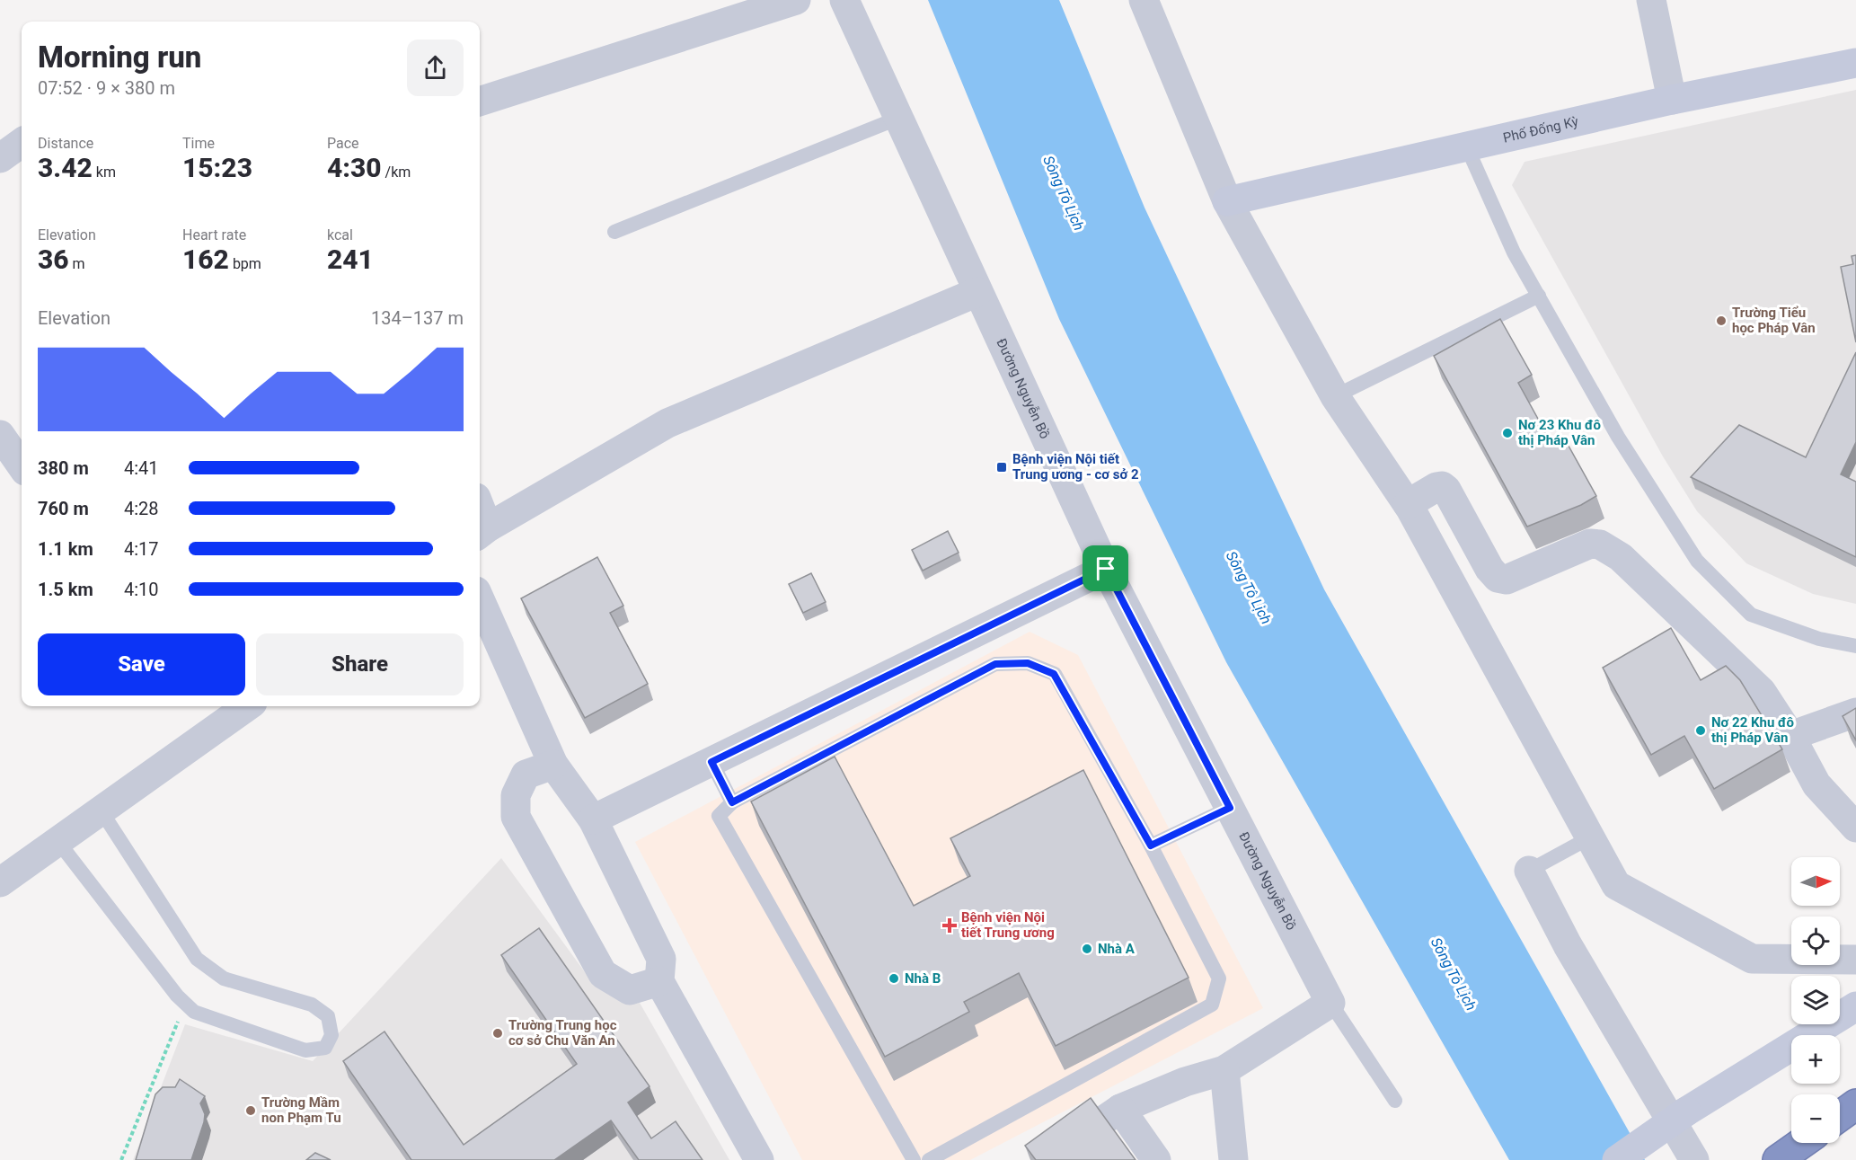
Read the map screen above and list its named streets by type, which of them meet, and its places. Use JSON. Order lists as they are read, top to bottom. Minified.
{"streets":{"street":["Phố Đống Kỳ","Đường Nguyễn Bồ"]},"water":["Sông Tô Lịch"],"places":{"other":["Trường Tiểu học Pháp Vân","Nơ 23 Khu đô thị Pháp Vân","Nơ 22 Khu đô thị Pháp Vân","Nhà A","Nhà B","Trường Trung học cơ sở Chu Văn An","Trường Mầm non Phạm Tu"],"transit":["Bệnh viện Nội tiết Trung ương - cơ sở 2"],"health":["Bệnh viện Nội tiết Trung ương"]},"north":"right","page":{"heading":["Morning run","07:52 · 9 × 380 m"],"stats":[["Distance","3.42 km"],["Time","15:23"],["Pace","4:30 /km"],["Elevation","36 m"],["Heart rate","162 bpm"],["kcal","241"]],"chart":["Elevation","134–137 m"],"list":[{"name":"380 m","note":"4:41"},{"name":"760 m","note":"4:28"},{"name":"1.1 km","note":"4:17"},{"name":"1.5 km","note":"4:10"}],"buttons":["Save","Share"],"map_buttons":["+","−"]}}
